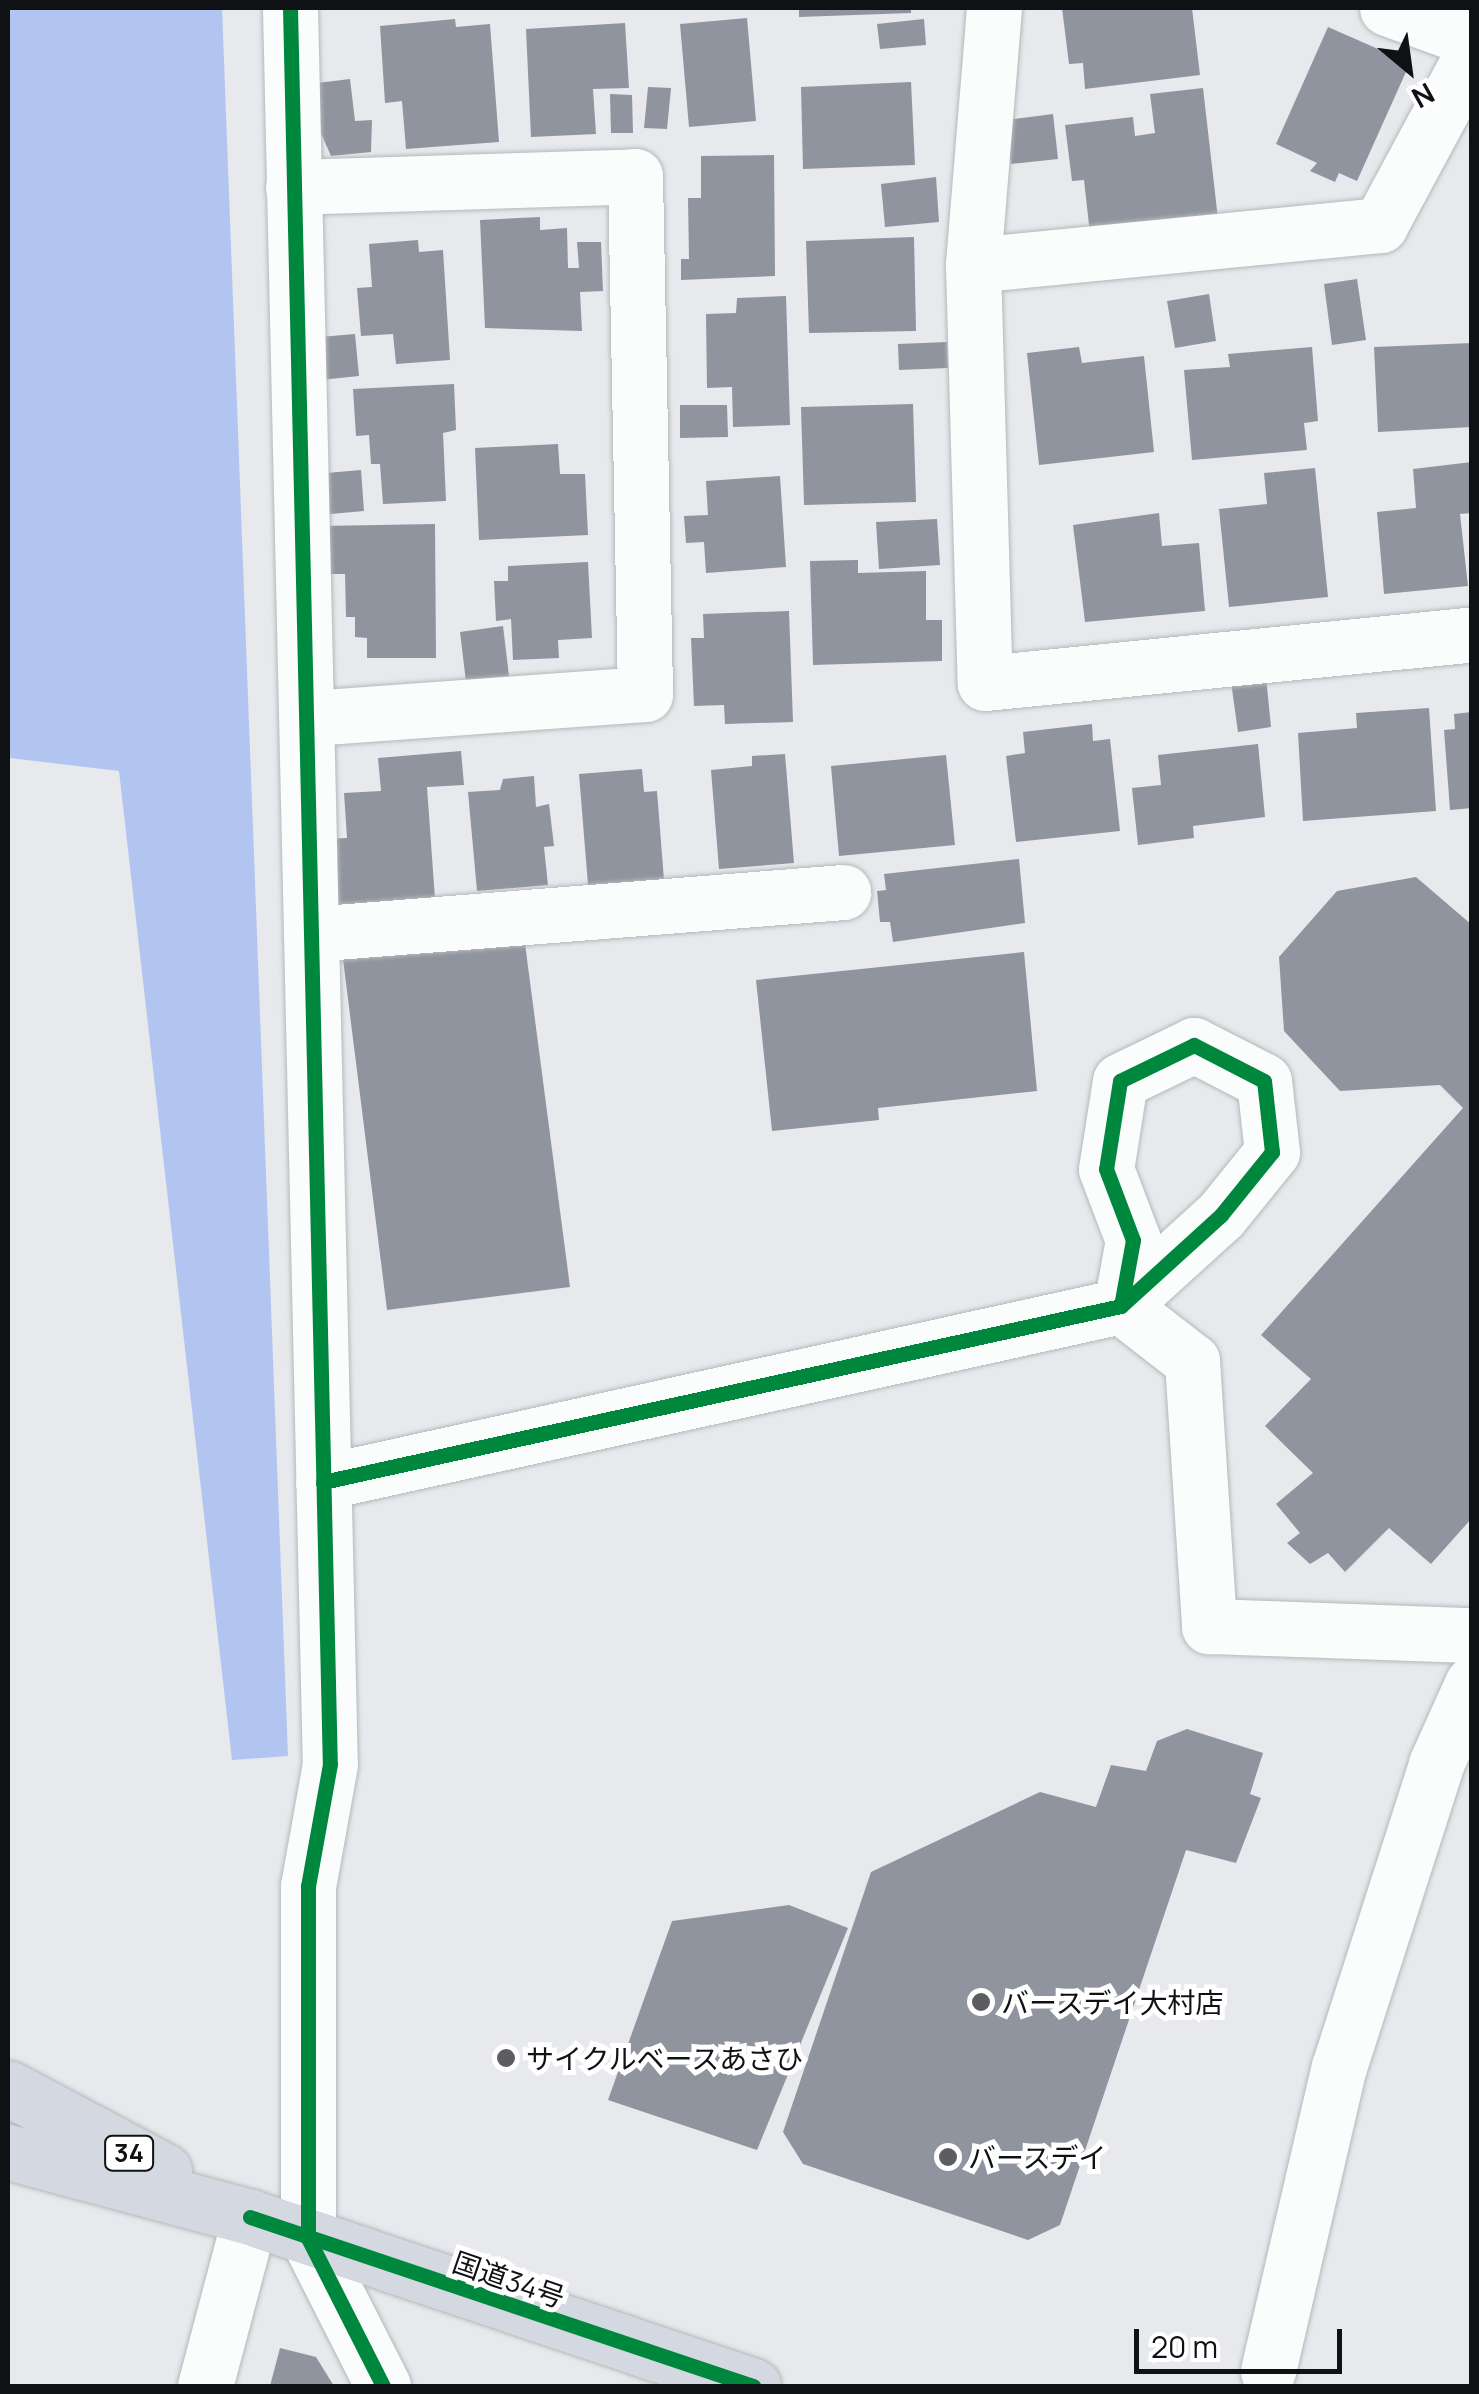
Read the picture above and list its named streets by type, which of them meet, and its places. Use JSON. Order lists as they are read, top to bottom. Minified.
{"streets":{"highway":["34","国道34号"]},"places":["バースデイ大村店","サイクルベースあさひ","バースデイ"],"scale_bar":"20 m","north":"bottom right"}
